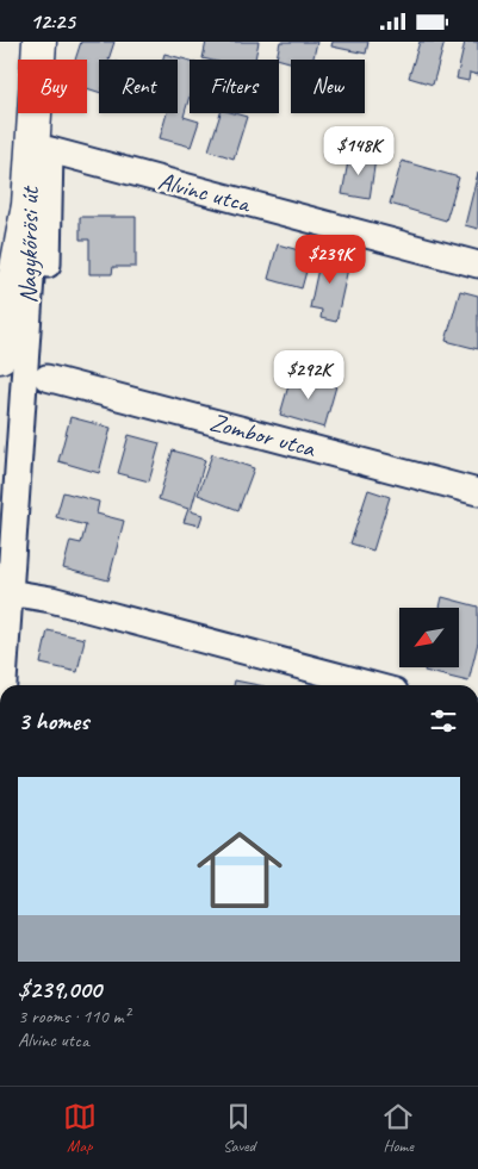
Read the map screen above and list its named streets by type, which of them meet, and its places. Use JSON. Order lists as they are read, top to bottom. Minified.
{"streets":{"main road":["Nagykőrösi út"],"street":["Alvinc utca","Zombor utca"]},"crossings":[["Alvinc utca","Nagykőrösi út"]],"north":"bottom left","page":{"status":"12:25","chip":["Buy","Rent","Filters","New"],"price":["$148K","$239K","$292K"],"heading":"3 homes","list":[{"name":"$239,000","note":"3 rooms · 110 m² · Alvinc utca"}],"tabs":["Map","Saved","Home"]}}
